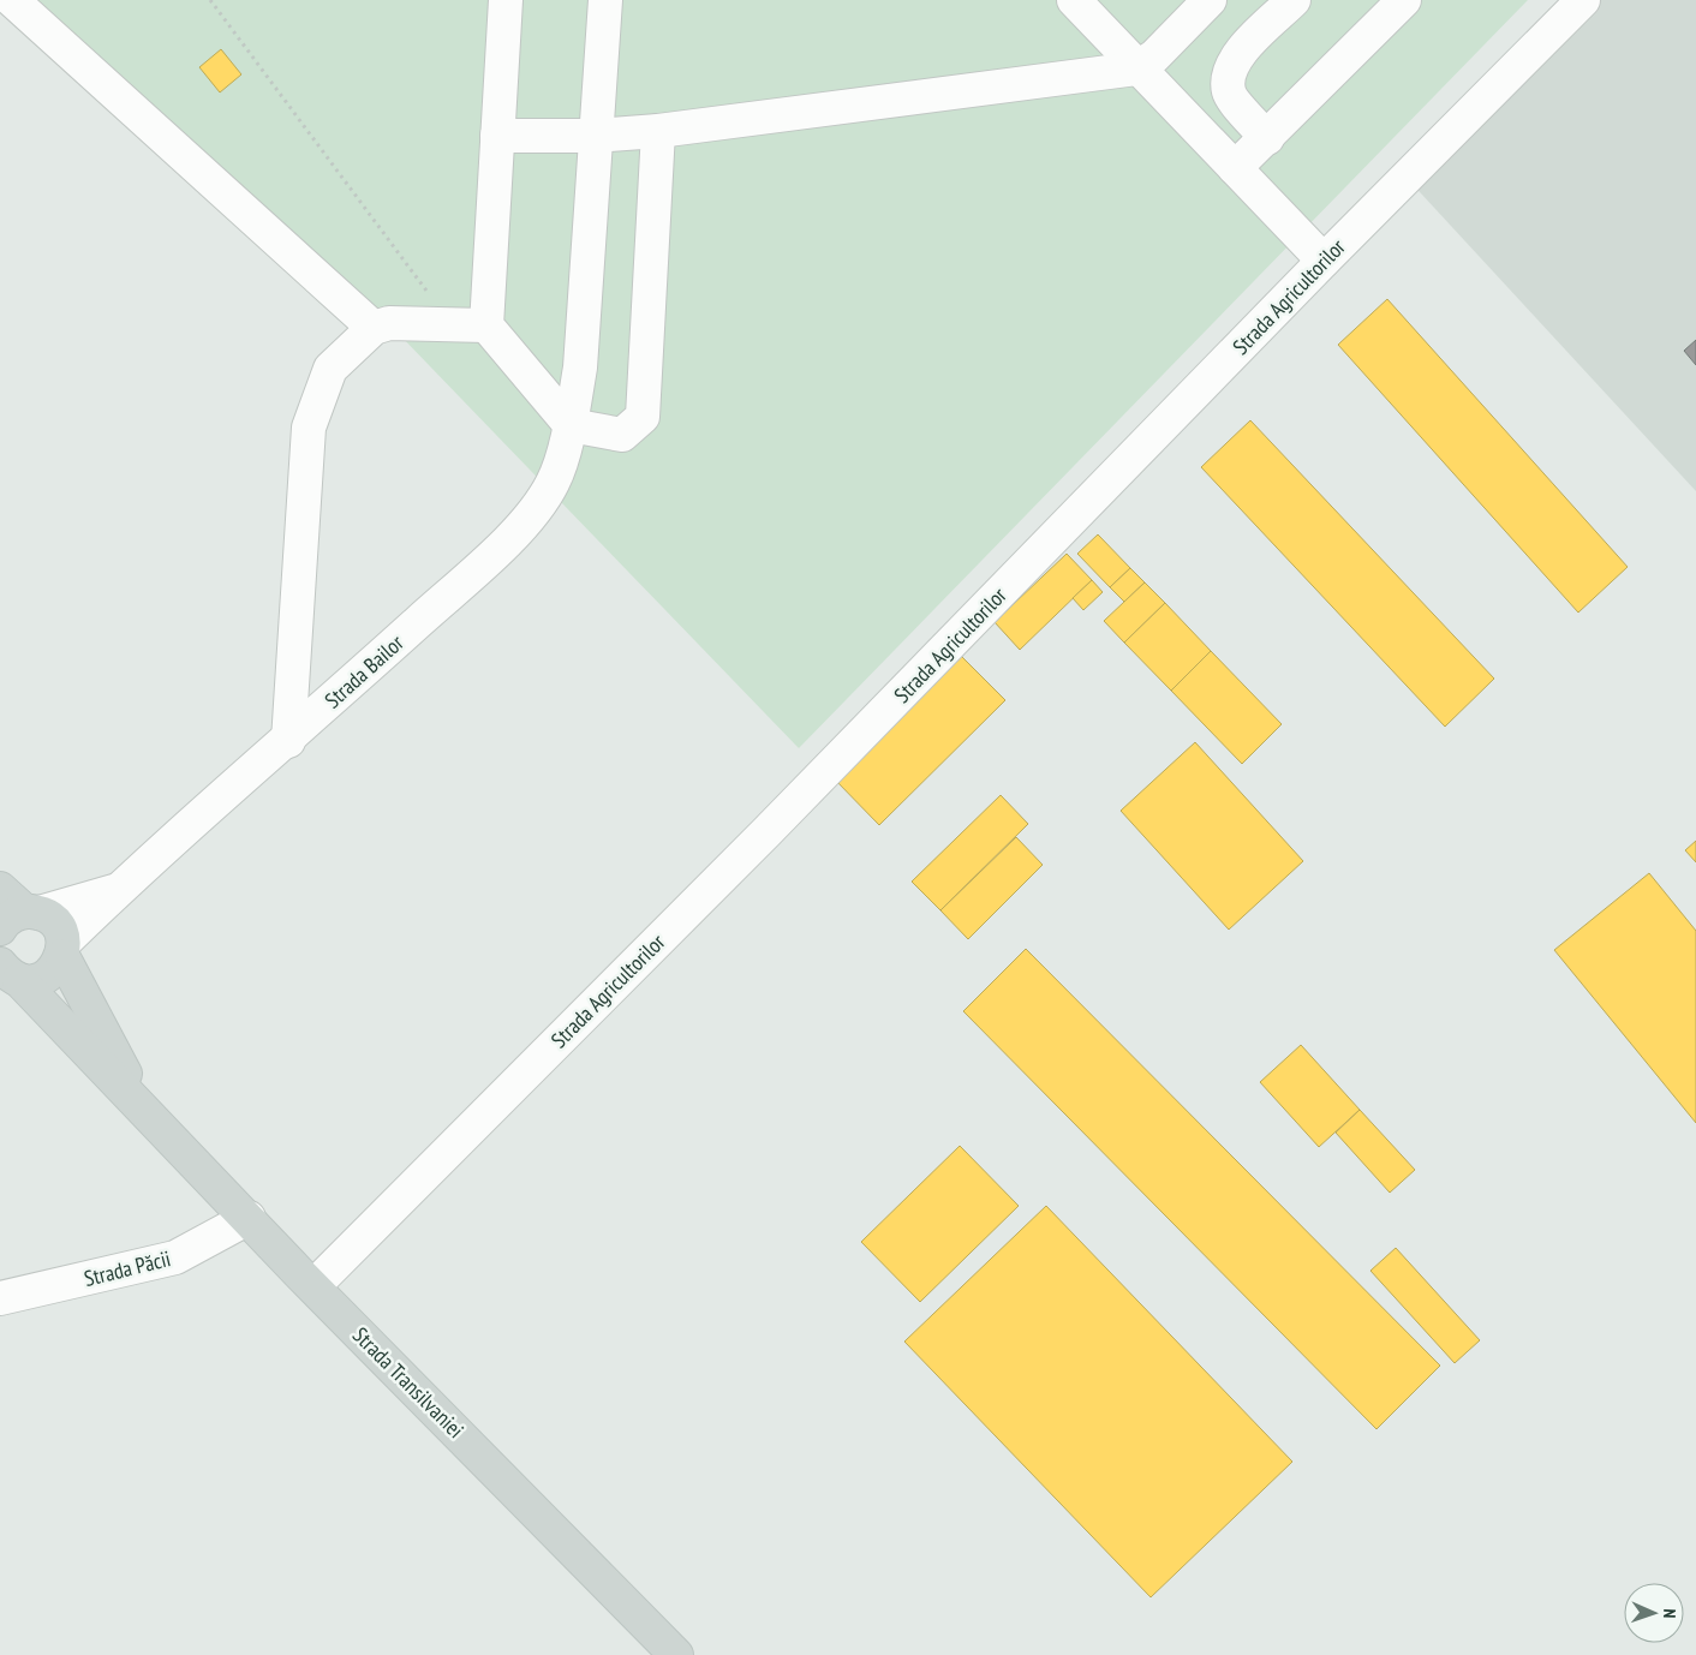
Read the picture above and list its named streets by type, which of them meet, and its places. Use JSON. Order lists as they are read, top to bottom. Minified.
{"streets":{"main road":["Strada Transilvaniei"],"street":["Strada Agricultorilor","Strada Bailor","Strada Păcii"]},"crossings":[["Strada Agricultorilor","Strada Transilvaniei"],["Strada Bailor","Strada Transilvaniei"],["Strada Păcii","Strada Transilvaniei"]],"north":"right"}
